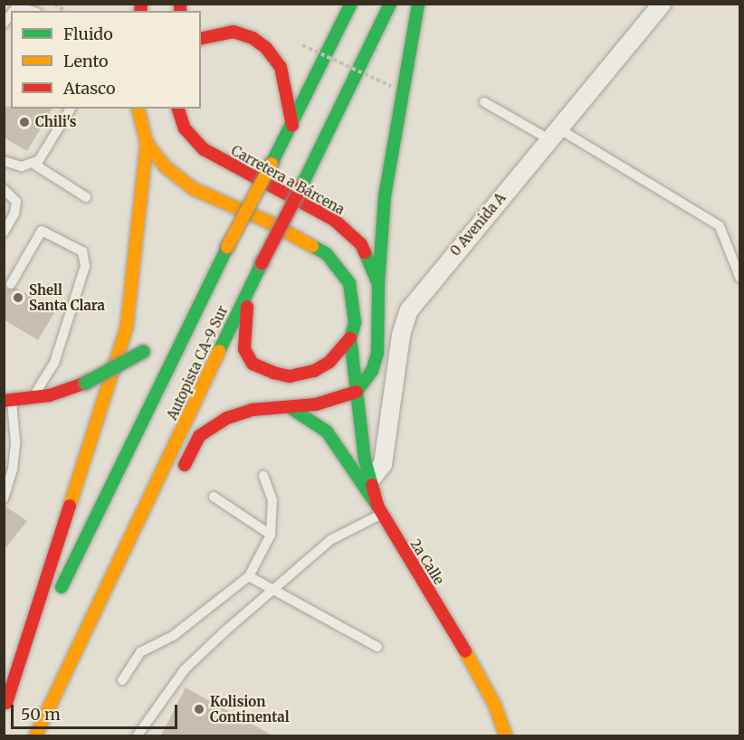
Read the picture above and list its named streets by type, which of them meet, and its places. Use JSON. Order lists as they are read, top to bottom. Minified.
{"streets":{"main road":["Carretera a Bárcena","Autopista CA-9 Sur","2a Calle"],"street":["0 Avenida A"]},"crossings":[["0 Avenida A","2a Calle"]],"places":["Chili's","Shell Santa Clara","Kolision Continental"],"legend":["Fluido","Lento","Atasco"],"scale_bar":"50 m"}
